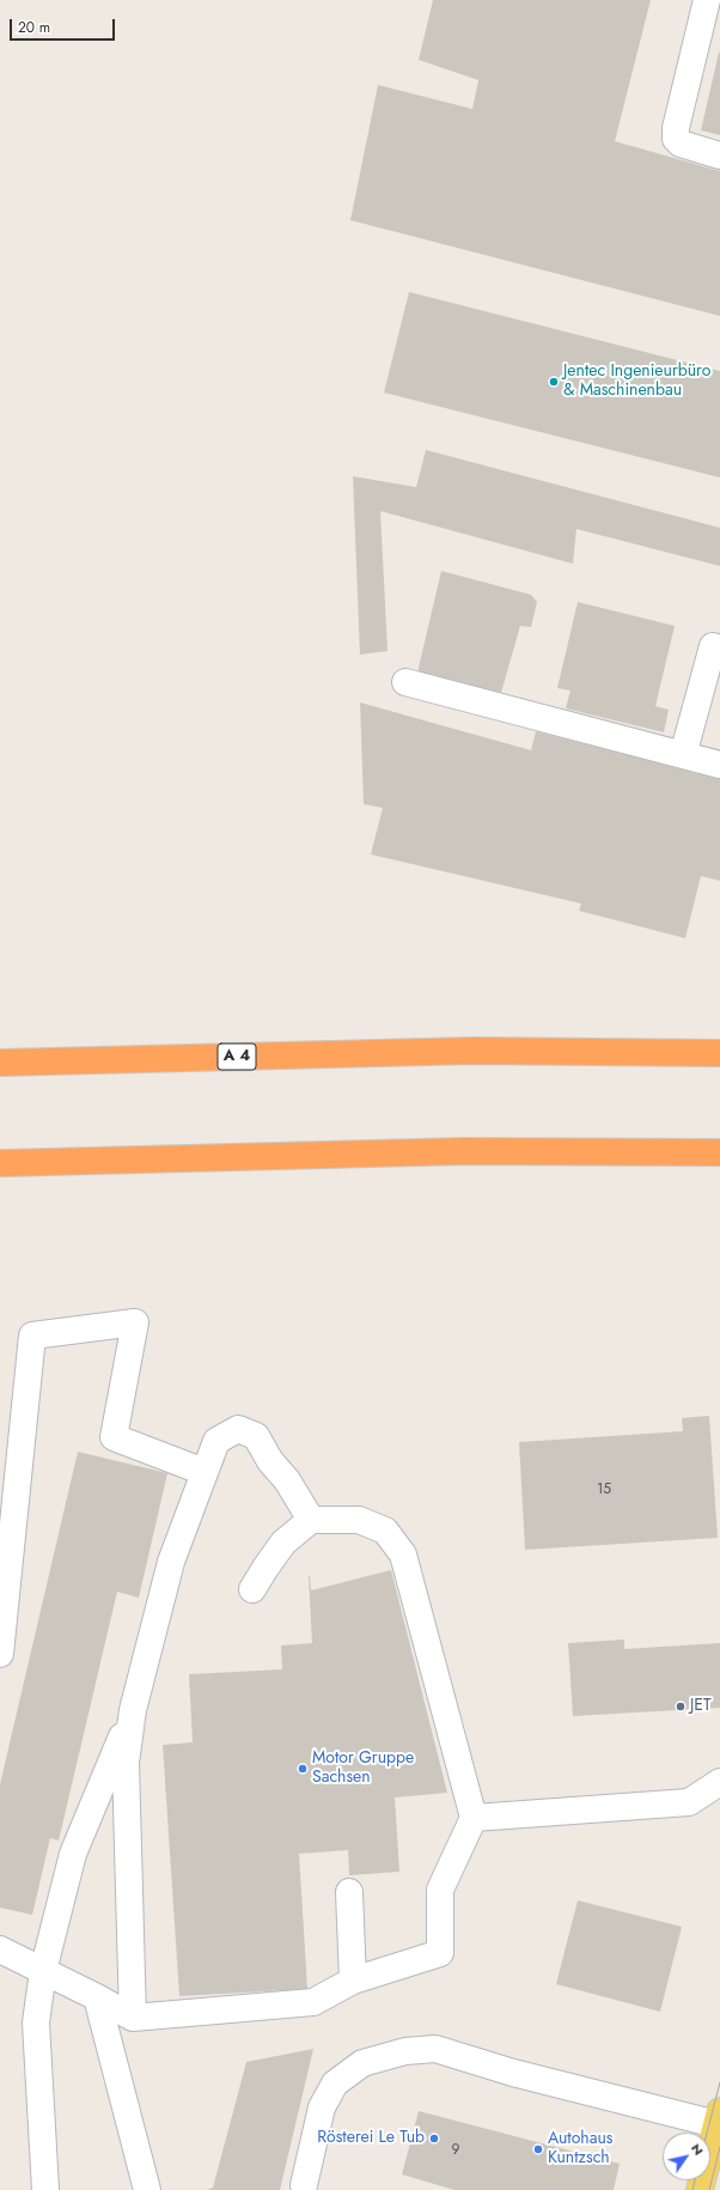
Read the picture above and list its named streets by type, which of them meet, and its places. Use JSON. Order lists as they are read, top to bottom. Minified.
{"streets":{"highway":["A 4"]},"places":["Jentec Ingenieurbüro & Maschinenbau","JET","Motor Gruppe Sachsen","Rösterei Le Tub","Autohaus Kuntzsch"],"house_numbers":["15","9"],"scale_bar":"20 m","north":"top right"}
